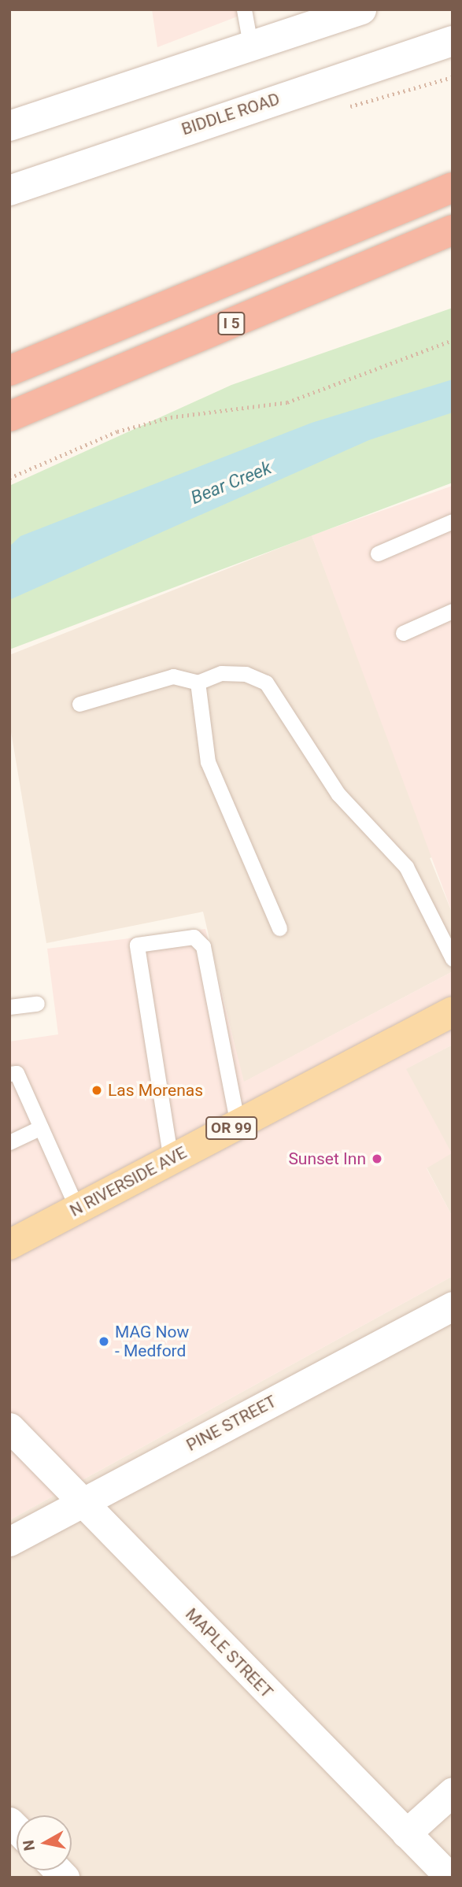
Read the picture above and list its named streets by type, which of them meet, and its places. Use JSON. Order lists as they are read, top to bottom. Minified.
{"streets":{"highway":["I 5"],"main road":["BIDDLE ROAD","OR 99","N RIVERSIDE AVE"],"street":["PINE STREET","MAPLE STREET"]},"crossings":[["PINE STREET","MAPLE STREET"]],"water":["Bear Creek"],"places":["Las Morenas","Sunset Inn","MAG Now - Medford"],"north":"left"}
